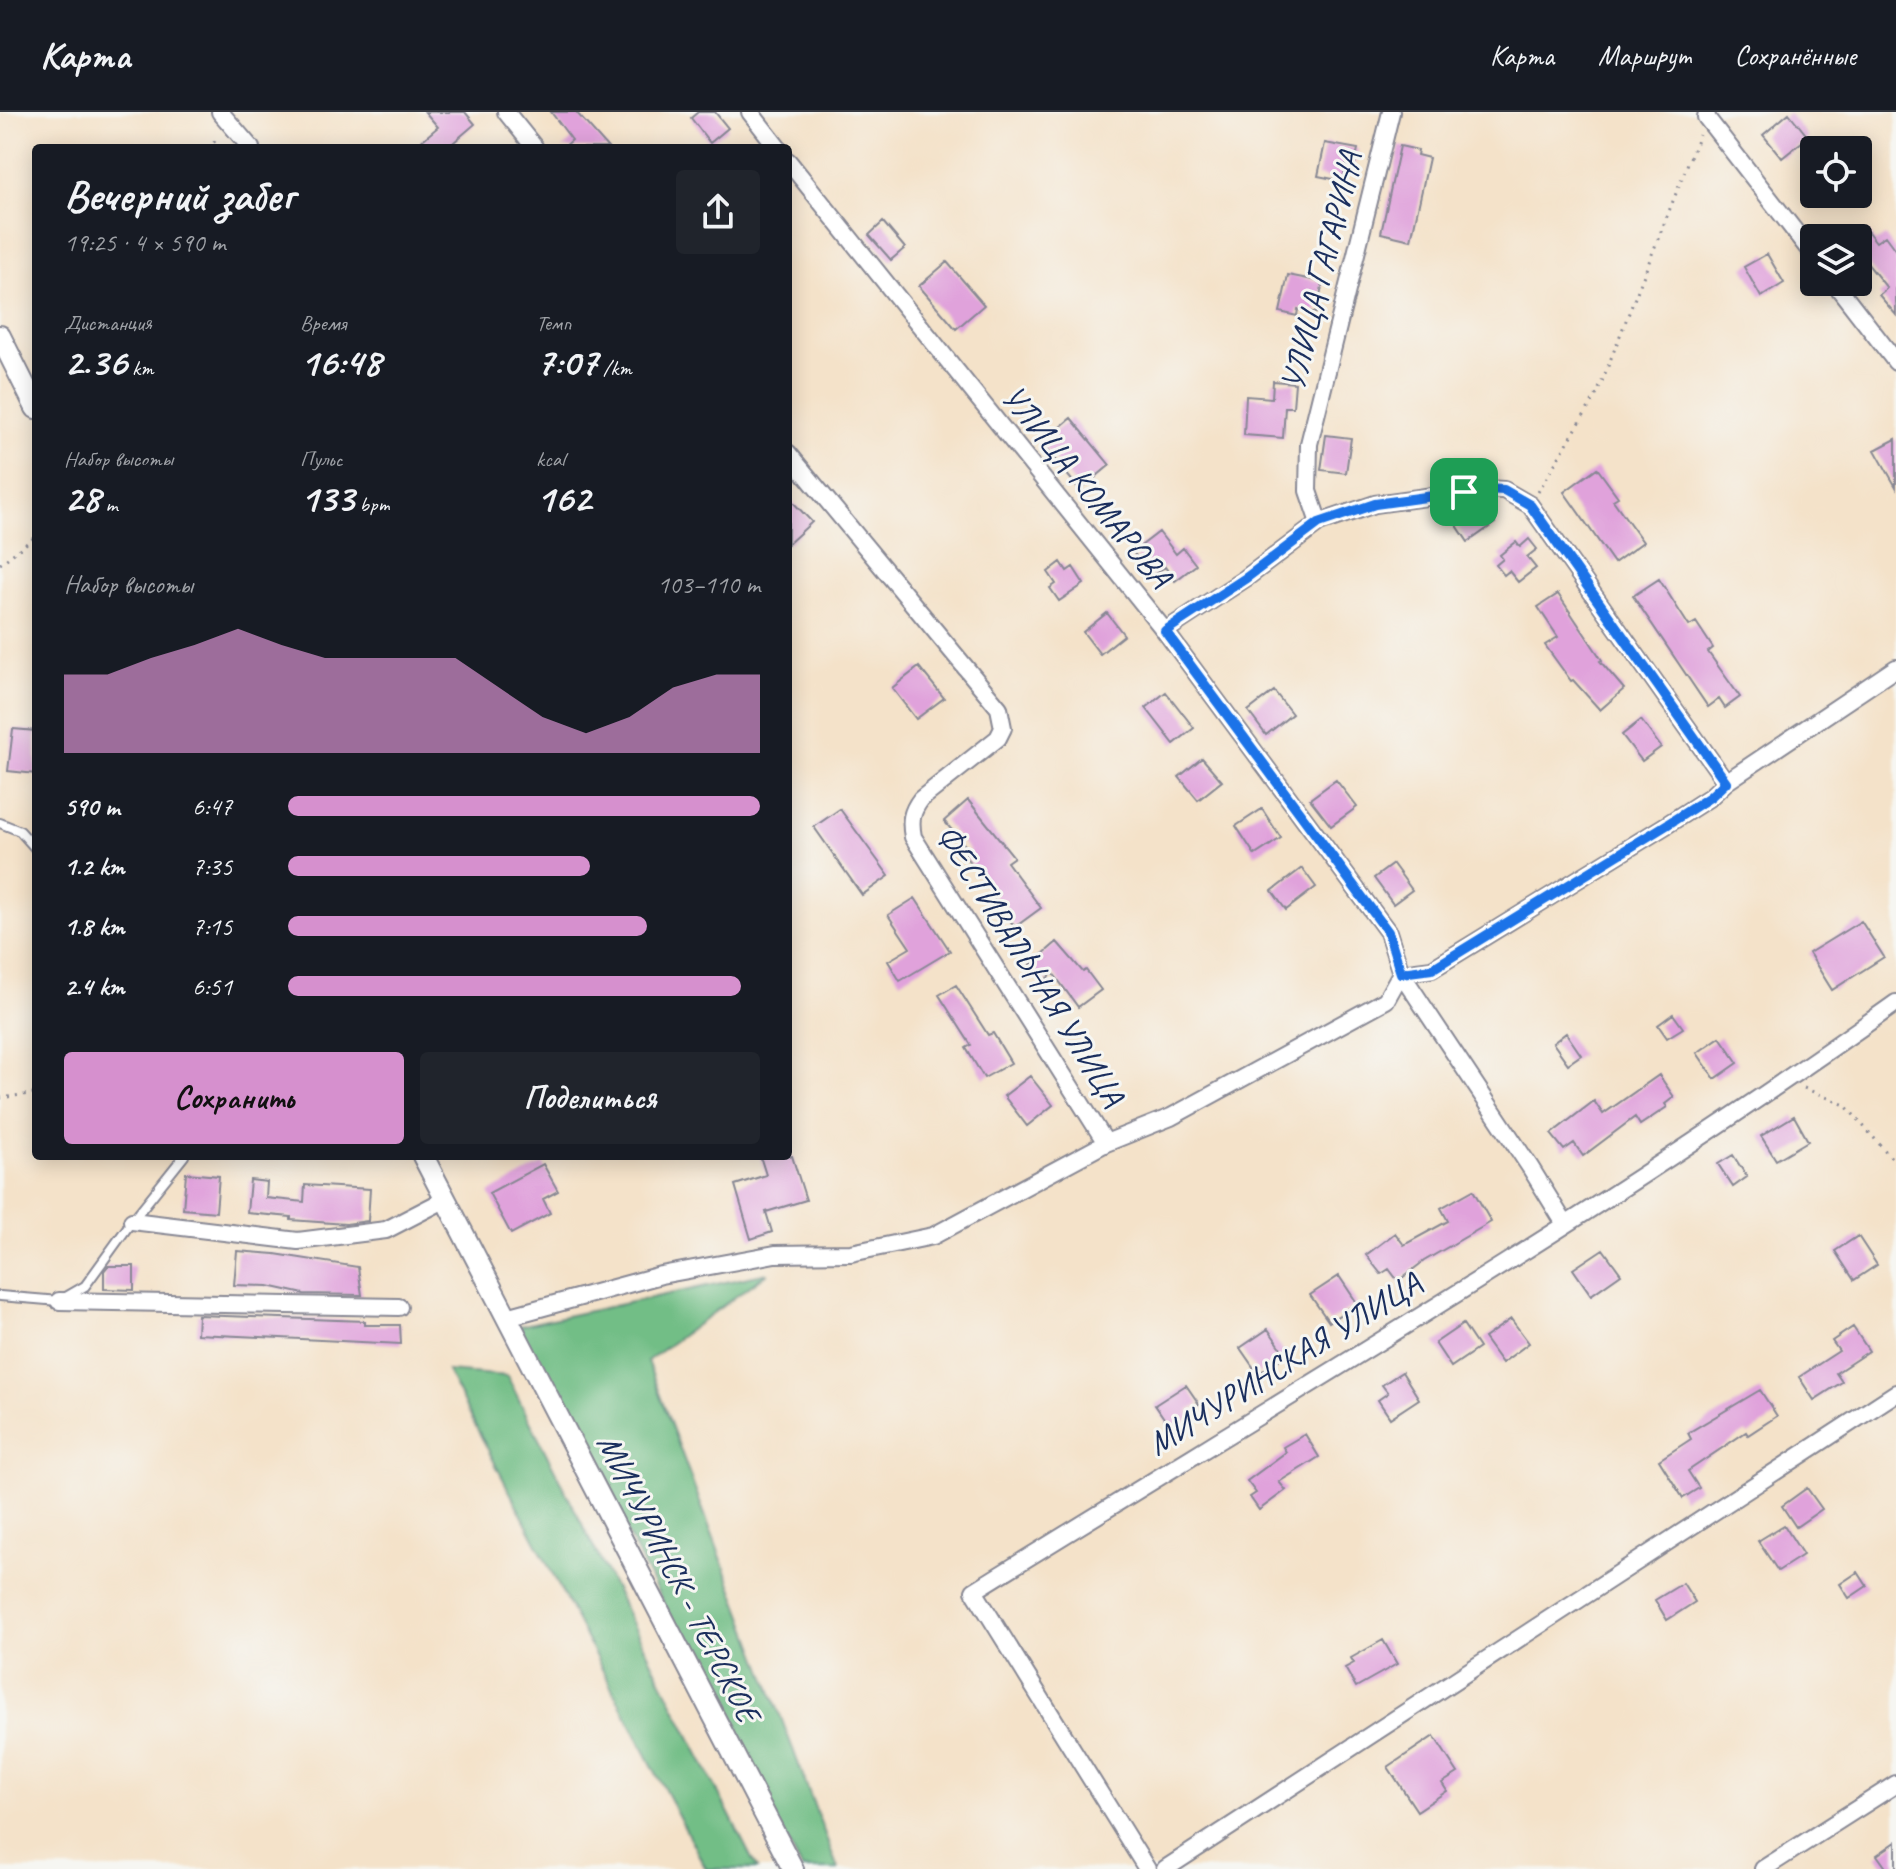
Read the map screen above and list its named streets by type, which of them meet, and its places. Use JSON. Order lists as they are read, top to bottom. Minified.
{"streets":{"street":["УЛИЦА ГАГАРИНА","УЛИЦА КОМАРОВА","ФЕСТИВАЛЬНАЯ УЛИЦА","МИЧУРИНСКАЯ УЛИЦА","МИЧУРИНСК - ТЕРСКОЕ"]},"crossings":[["УЛИЦА КОМАРОВА","МИЧУРИНСКАЯ УЛИЦА"]],"page":{"header":"Карта","nav":["Карта","Маршрут","Сохранённые"],"heading":["Вечерний забег","19:25 · 4 × 590 m"],"stats":[["Дистанция","2.36 km"],["Время","16:48"],["Темп","7:07 /km"],["Набор высоты","28 m"],["Пульс","133 bpm"],["kcal","162"]],"chart":["Набор высоты","103–110 m"],"list":[{"name":"590 m","note":"6:47"},{"name":"1.2 km","note":"7:35"},{"name":"1.8 km","note":"7:15"},{"name":"2.4 km","note":"6:51"}],"buttons":["Сохранить","Поделиться"]}}
